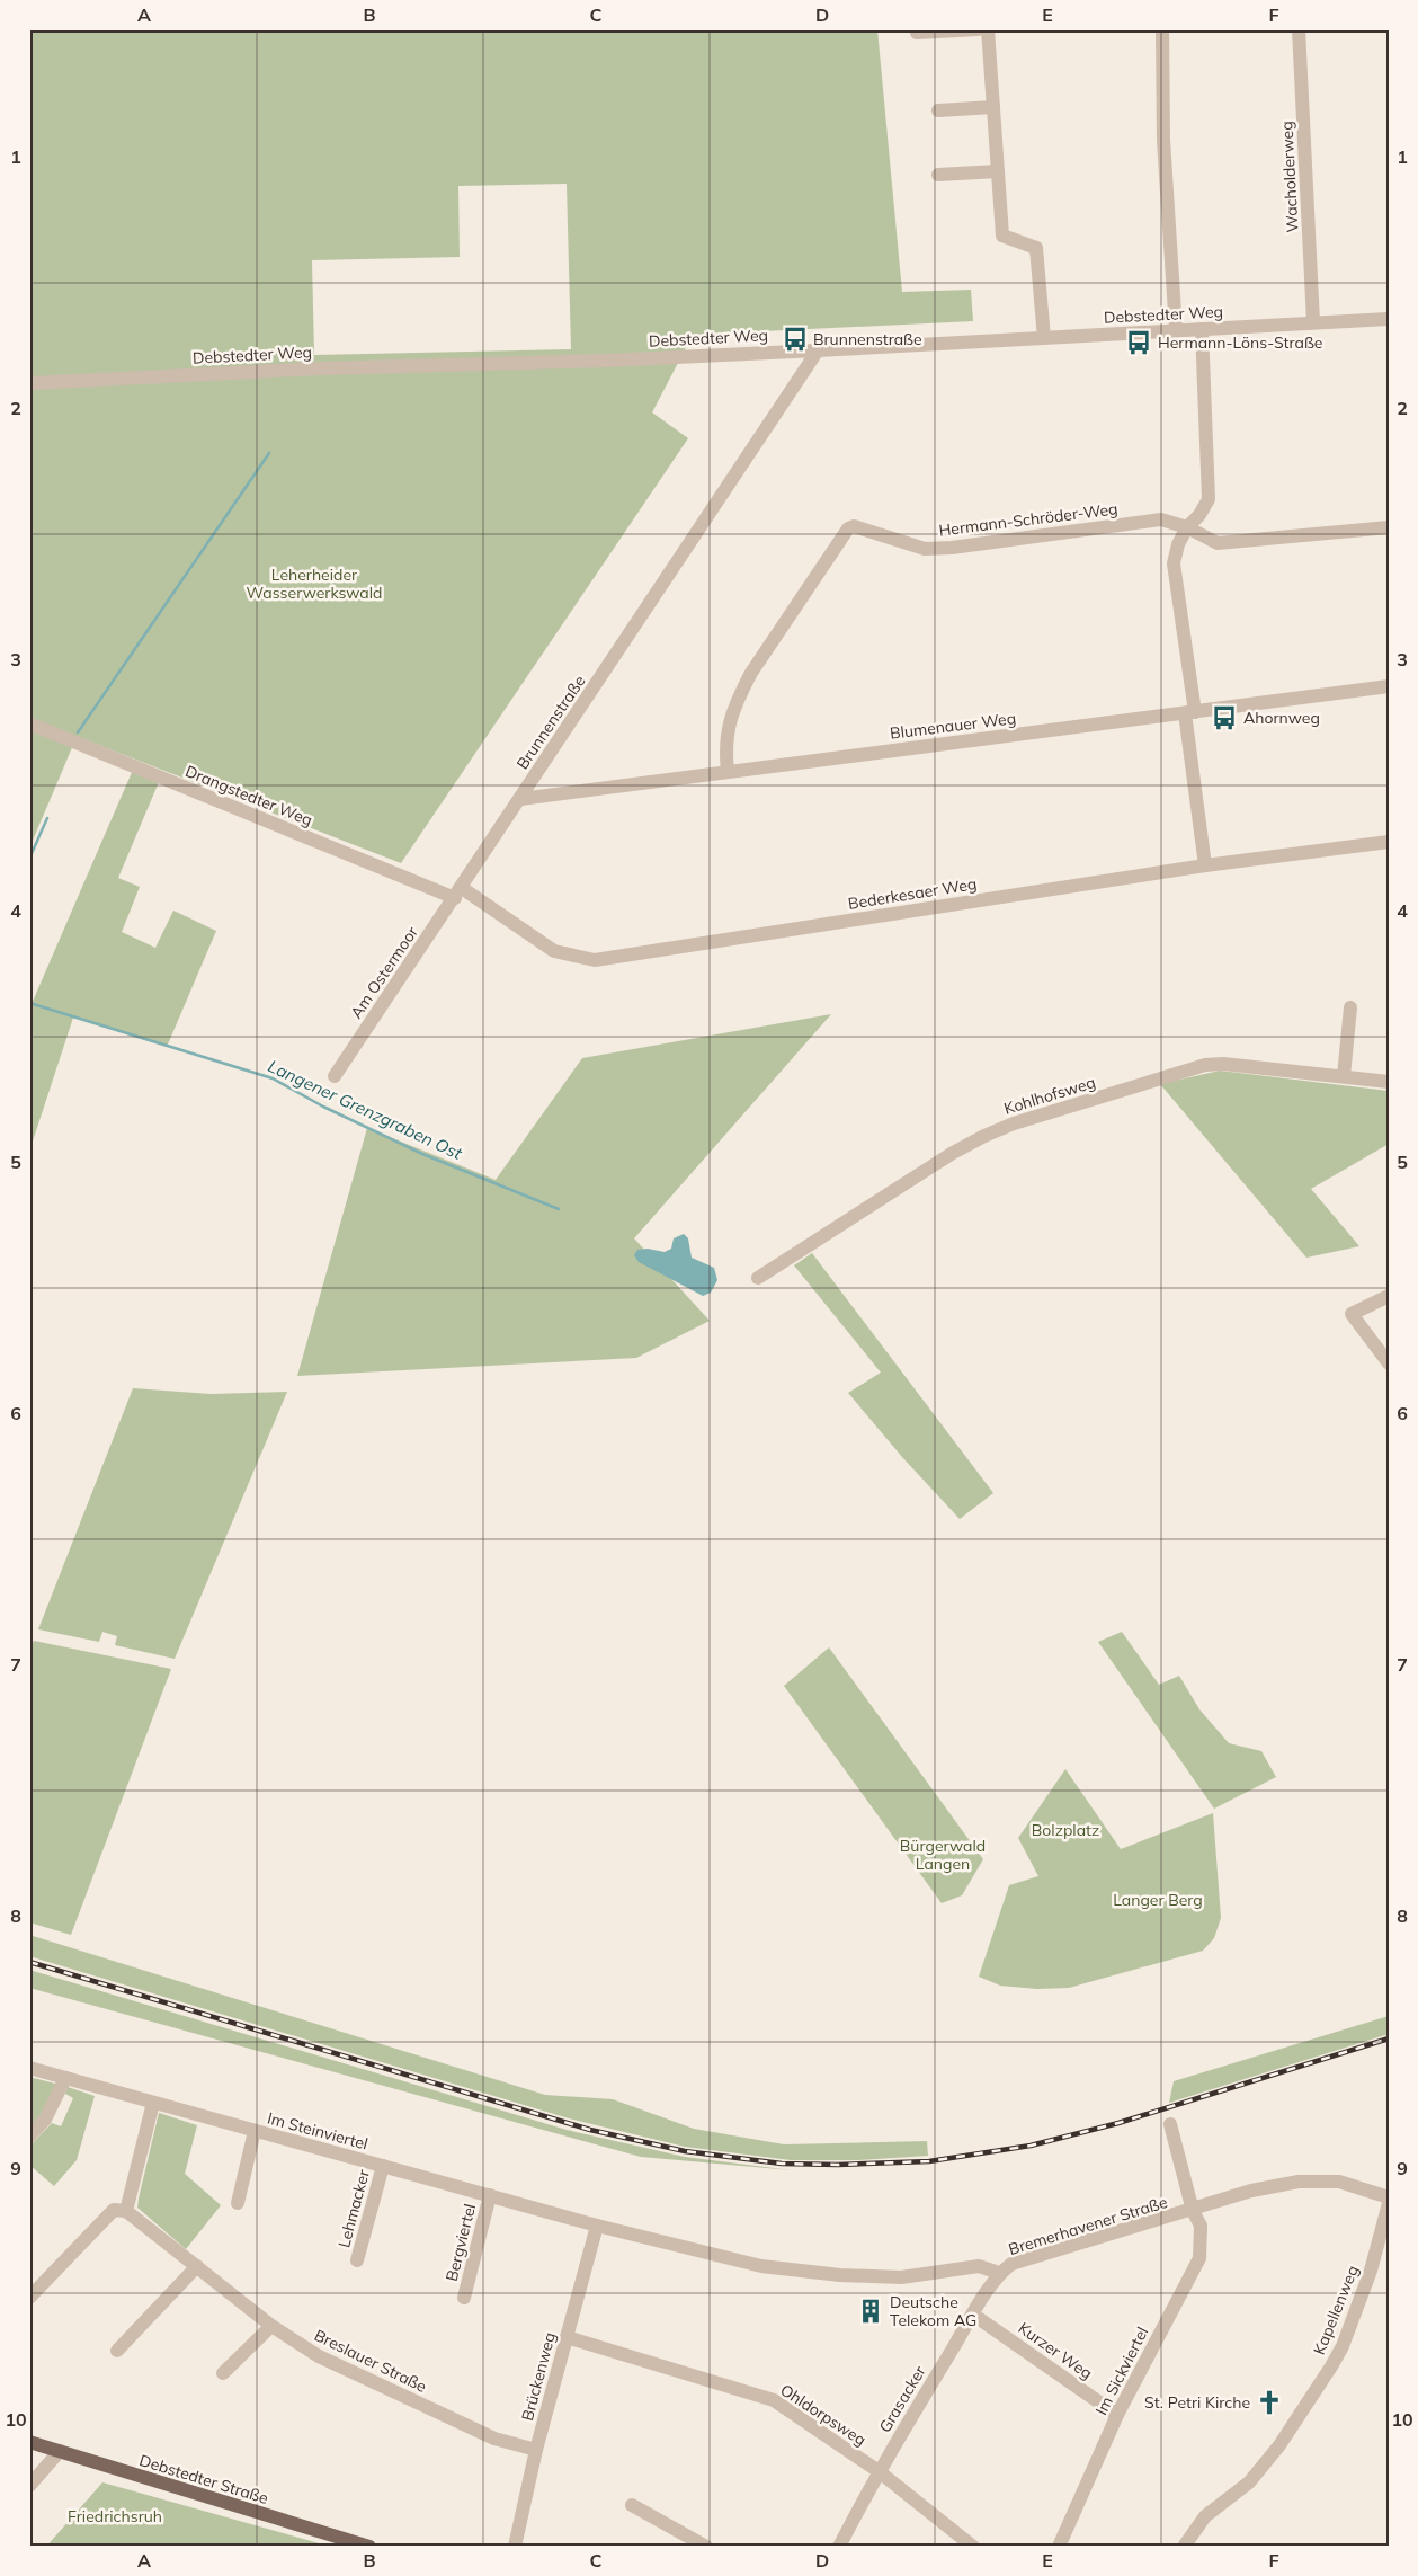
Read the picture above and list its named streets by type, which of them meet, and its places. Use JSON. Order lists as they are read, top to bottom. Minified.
{"streets":{"main road":["Debstedter Straße"],"street":["Wacholderweg","Debstedter Weg","Hermann-Schröder-Weg","Brunnenstraße","Blumenauer Weg","Drangstedter Weg","Bederkesaer Weg","Am Ostermoor","Kohlhofsweg","Im Steinviertel","Lehmacker","Bremerhavener Straße","Bergviertel","Kapellenweg","Kurzer Weg","Breslauer Straße","Im Sickviertel","Brückenweg","Grasacker","Ohldorpsweg"]},"crossings":[["Wacholderweg","Debstedter Weg"],["Debstedter Weg","Brunnenstraße"],["Hermann-Schröder-Weg","Blumenauer Weg"],["Brunnenstraße","Blumenauer Weg"],["Brunnenstraße","Drangstedter Weg"],["Brunnenstraße","Bederkesaer Weg"],["Brunnenstraße","Am Ostermoor"],["Drangstedter Weg","Bederkesaer Weg"],["Drangstedter Weg","Am Ostermoor"],["Bederkesaer Weg","Am Ostermoor"],["Im Steinviertel","Lehmacker"],["Im Steinviertel","Bremerhavener Straße"],["Im Steinviertel","Bergviertel"],["Im Steinviertel","Brückenweg"],["Bremerhavener Straße","Im Sickviertel"],["Bremerhavener Straße","Brückenweg"],["Bremerhavener Straße","Grasacker"],["Kurzer Weg","Im Sickviertel"],["Kurzer Weg","Grasacker"],["Breslauer Straße","Brückenweg"],["Brückenweg","Ohldorpsweg"],["Grasacker","Ohldorpsweg"]],"water":["Langener Grenzgraben Ost"],"parks":["Leherheider Wasserwerkswald","Bolzplatz","Bürgerwald Langen","Langer Berg","Friedrichsruh"],"places":{"bus stop":["Brunnenstraße","Hermann-Löns-Straße","Ahornweg"],"building":["Deutsche Telekom AG"],"church":["St. Petri Kirche"]},"grid":{"columns":["A","B","C","D","E","F"],"rows":["1","2","3","4","5","6","7","8","9","10"]}}
